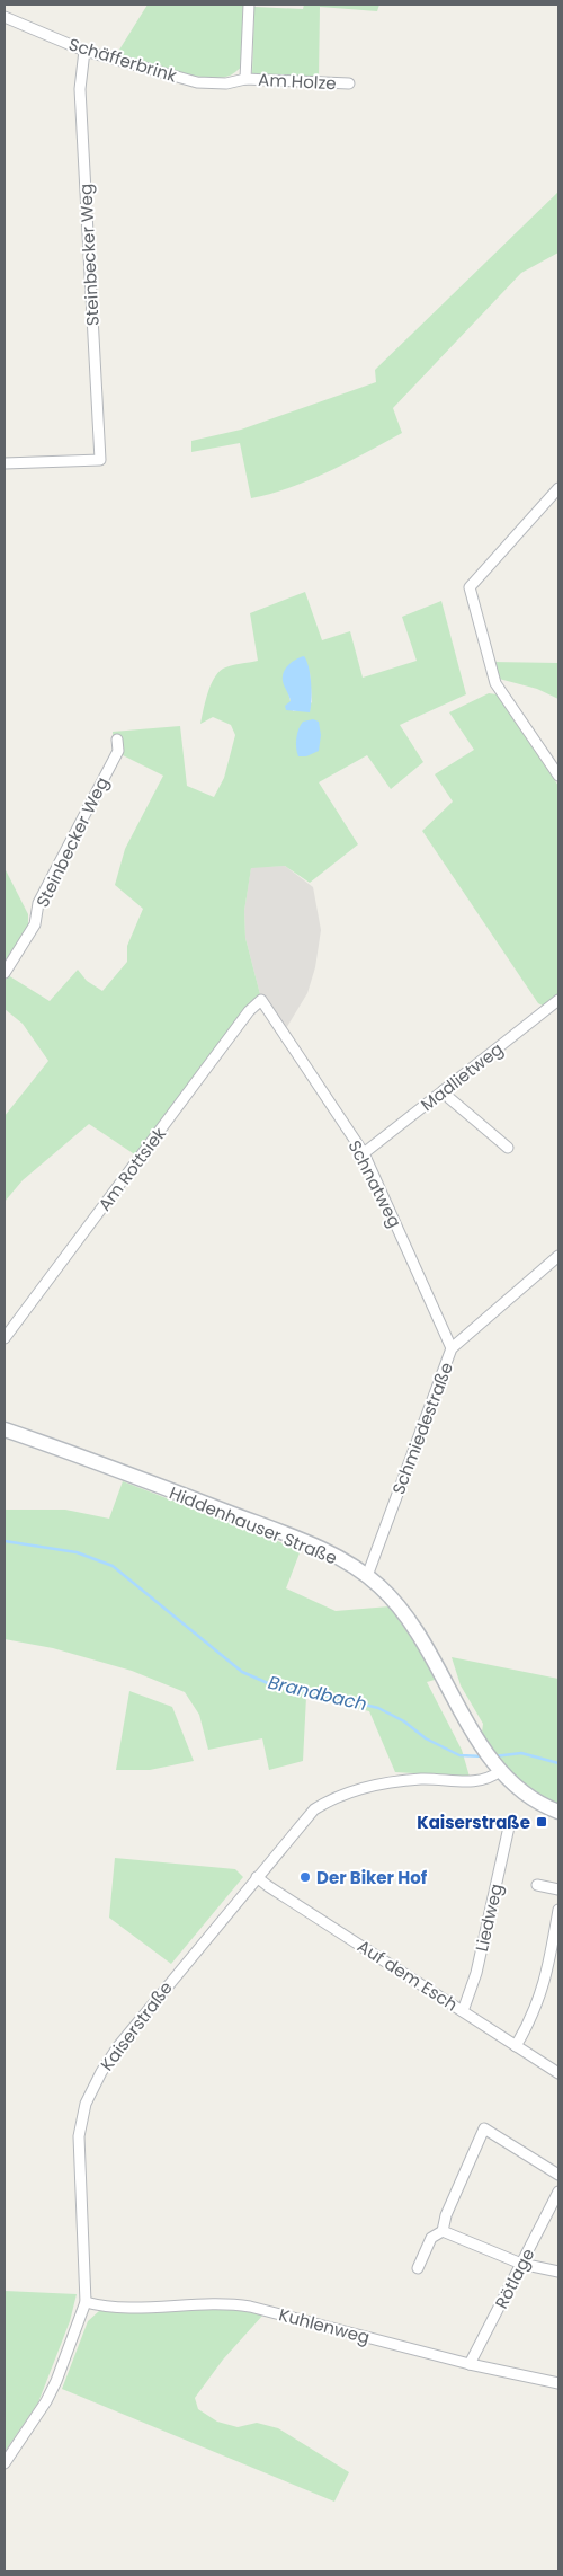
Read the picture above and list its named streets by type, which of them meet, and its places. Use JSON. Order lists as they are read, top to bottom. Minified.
{"streets":{"main road":["Hiddenhauser Straße"],"street":["Schäfferbrink","Am Holze","Steinbecker Weg","Madlietweg","Am Rottsiek","Schnatweg","Schmiedestraße","Liedweg","Auf dem Esch","Kaiserstraße","Rötlage","Kuhlenweg"]},"crossings":[["Schäfferbrink","Am Holze"],["Schäfferbrink","Steinbecker Weg"],["Madlietweg","Schnatweg"],["Am Rottsiek","Schnatweg"],["Schnatweg","Schmiedestraße"],["Schmiedestraße","Hiddenhauser Straße"],["Hiddenhauser Straße","Kaiserstraße"],["Liedweg","Auf dem Esch"],["Auf dem Esch","Kaiserstraße"],["Kaiserstraße","Kuhlenweg"],["Rötlage","Kuhlenweg"]],"water":["Brandbach"],"places":{"transit":["Kaiserstraße"],"other":["Der Biker Hof"]}}
